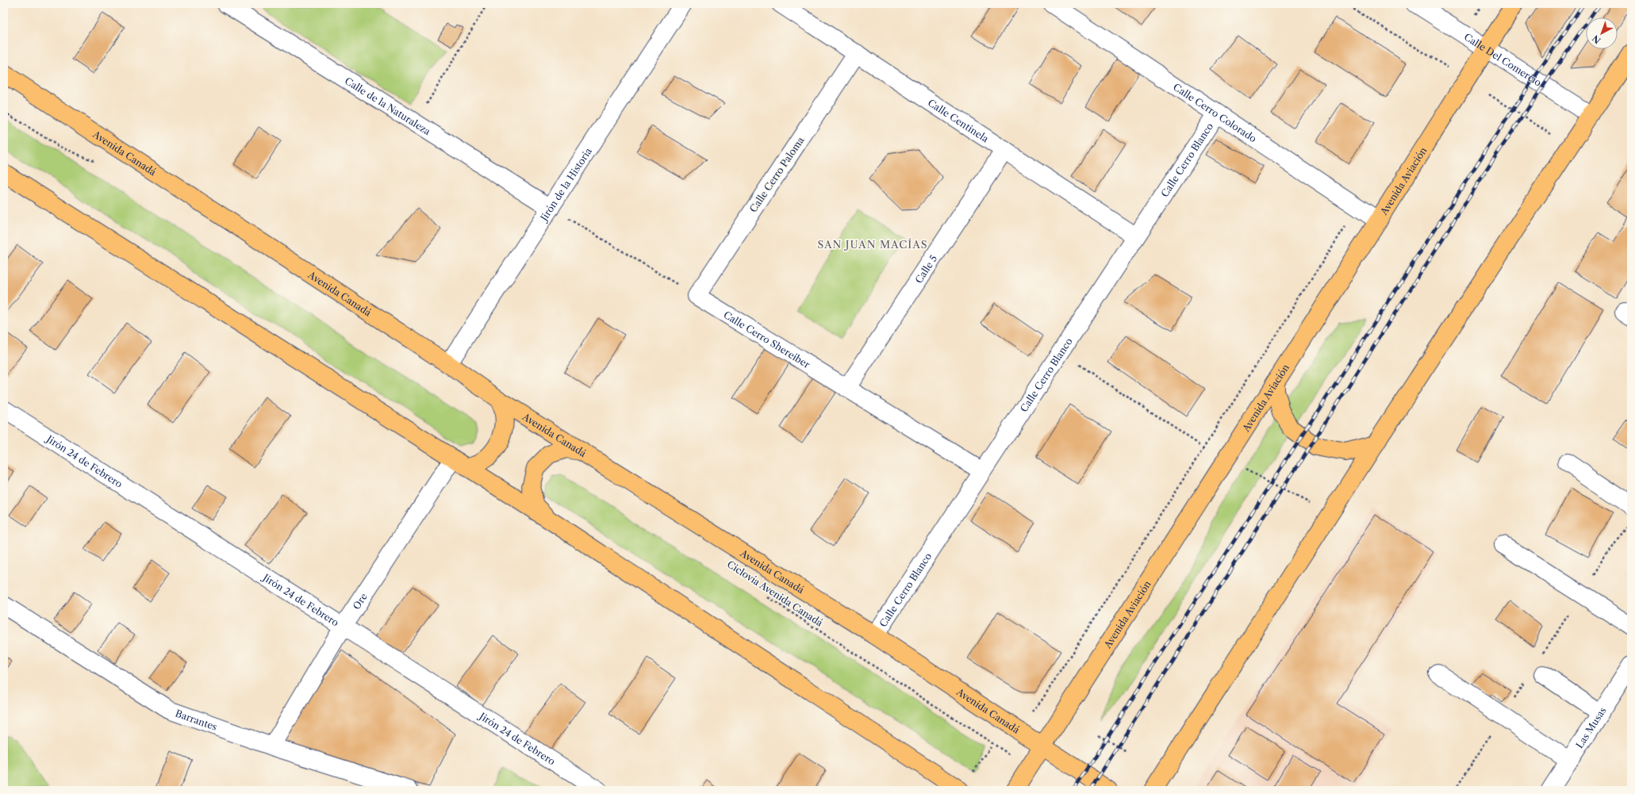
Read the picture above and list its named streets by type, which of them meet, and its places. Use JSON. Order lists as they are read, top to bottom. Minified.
{"streets":{"main road":["Avenida Canadá","Avenida Aviación"],"street":["Calle Del Comercio","Calle de la Naturaleza","Calle Cerro Colorado","Calle Centinela","Calle Cerro Blanco","Calle Cerro Paloma","Jirón de la Historia","Calle 5","Calle Cerro Shereiber","Jirón 24 de Febrero","Ore","Barrantes","Las Musas"],"path":["Ciclovía Avenida Canadá"]},"crossings":[["Calle Del Comercio","Avenida Aviación"],["Calle de la Naturaleza","Jirón de la Historia"],["Calle Cerro Colorado","Calle Cerro Blanco"],["Calle Cerro Colorado","Avenida Aviación"],["Calle Centinela","Calle Cerro Blanco"],["Calle Centinela","Calle Cerro Paloma"],["Calle Centinela","Calle 5"],["Avenida Canadá","Calle Cerro Blanco"],["Avenida Canadá","Avenida Aviación"],["Avenida Canadá","Jirón de la Historia"],["Calle Cerro Blanco","Calle Cerro Shereiber"],["Calle Cerro Paloma","Calle Cerro Shereiber"],["Calle 5","Calle Cerro Shereiber"],["Jirón 24 de Febrero","Ore"],["Ore","Barrantes"]],"districts":["SAN JUAN MACÍAS"],"north":"bottom left"}
